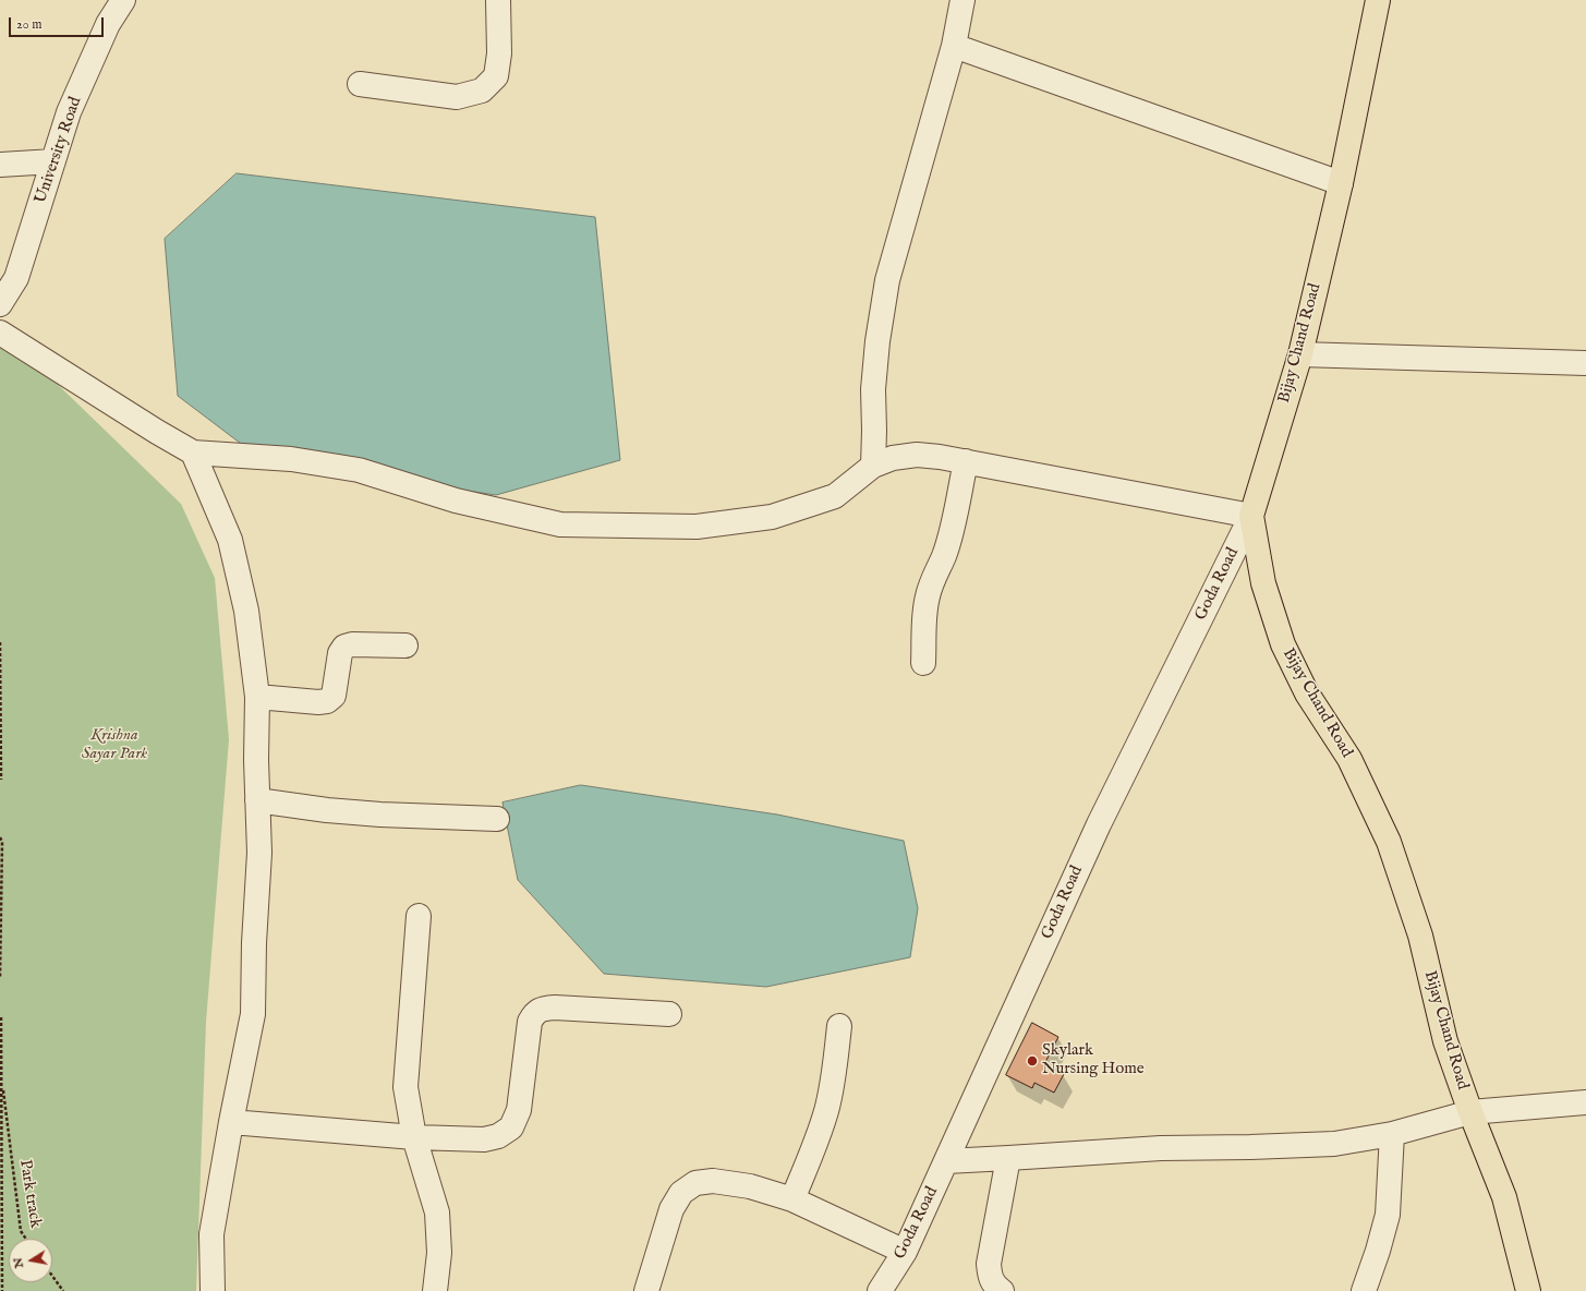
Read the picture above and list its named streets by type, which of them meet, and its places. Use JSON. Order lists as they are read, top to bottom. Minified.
{"streets":{"main road":["Bijay Chand Road"],"street":["University Road","Goda Road"],"path":["Park track"]},"crossings":[["Bijay Chand Road","Goda Road"]],"parks":["Krishna Sayar Park"],"places":["Skylark Nursing Home"],"scale_bar":"20 m","north":"left"}
